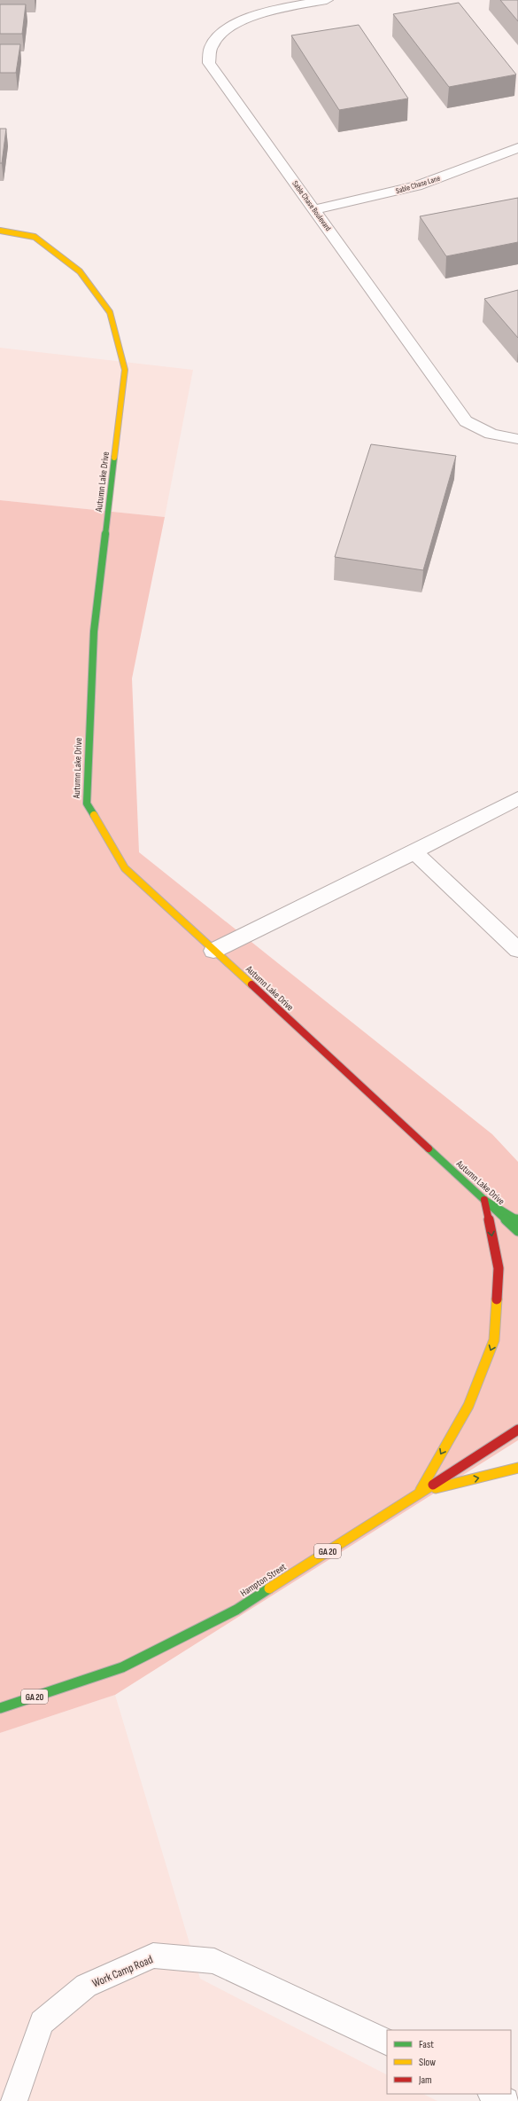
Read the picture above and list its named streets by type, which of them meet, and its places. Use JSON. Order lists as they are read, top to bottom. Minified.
{"streets":{"street":["Sable Chase Lane","Sable Chase Boulevard","Autumn Lake Drive","GA 20","Hampton Street","Work Camp Road"]},"crossings":[["Sable Chase Lane","Sable Chase Boulevard"]],"legend":["Fast","Slow","Jam"]}
